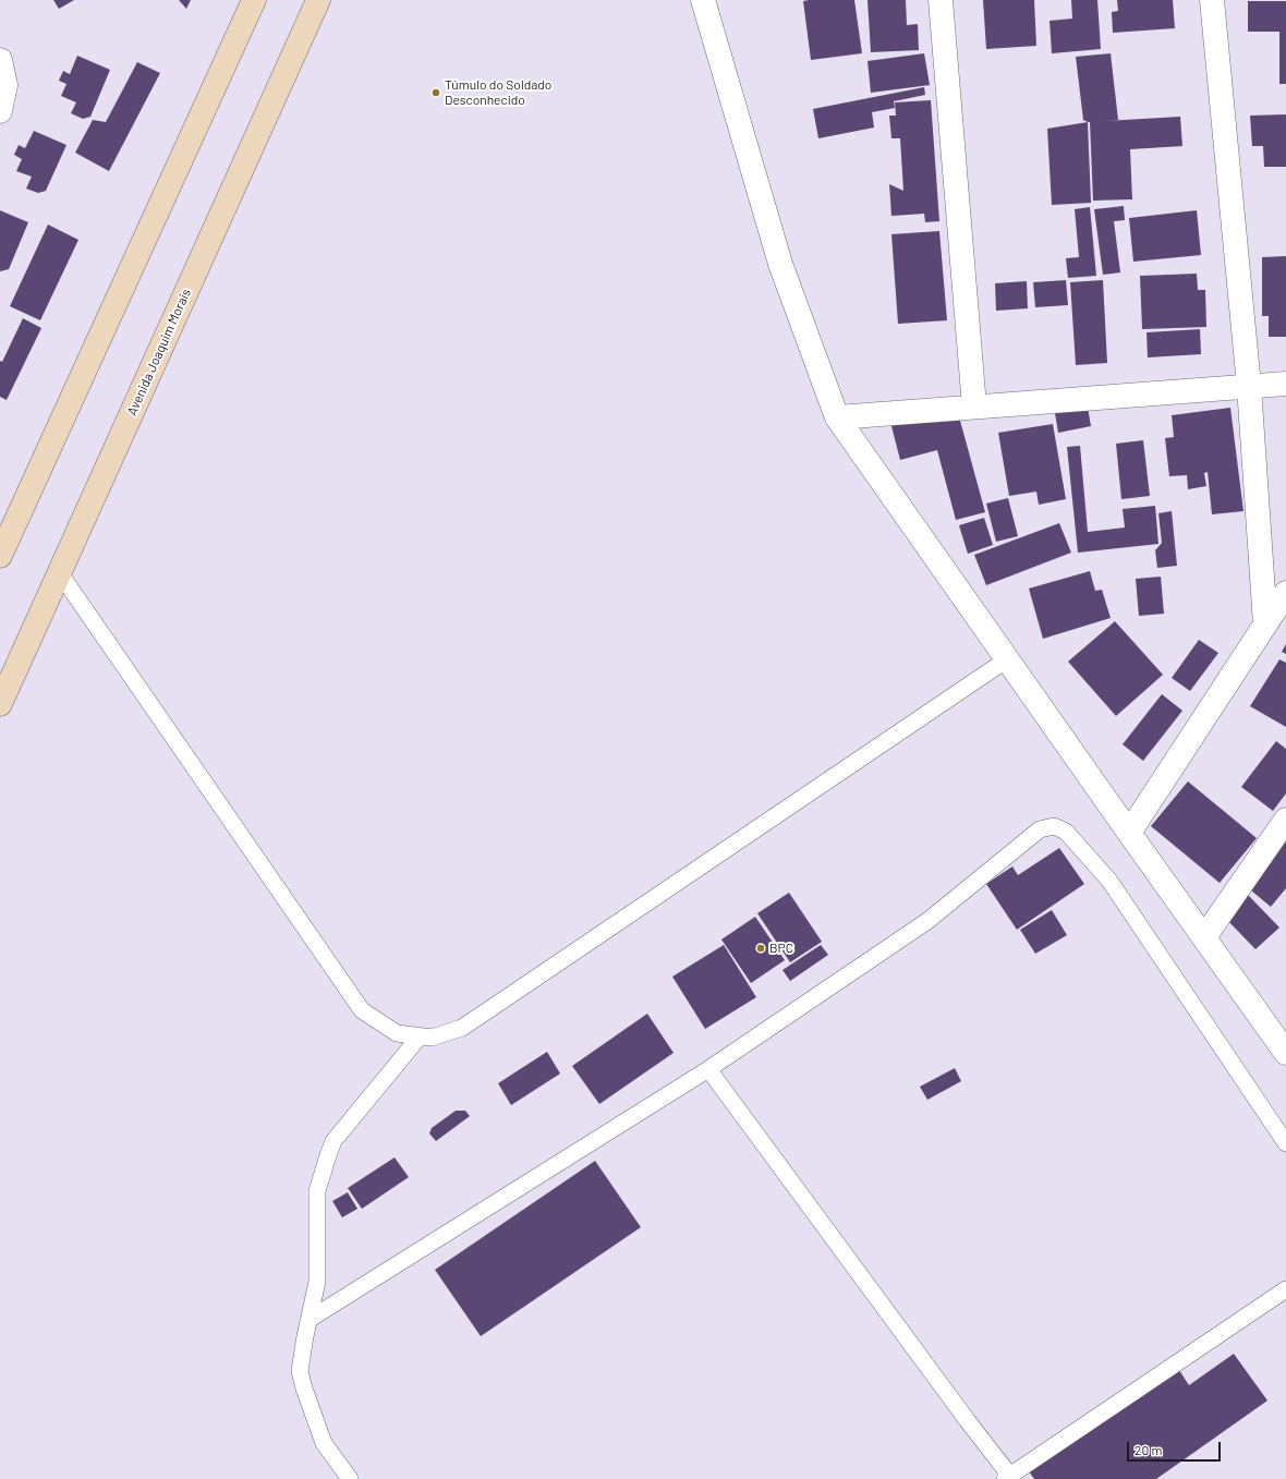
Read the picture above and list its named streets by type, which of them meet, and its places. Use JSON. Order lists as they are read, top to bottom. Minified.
{"streets":{"street":["Avenida Joaquim Morais"]},"places":["Túmulo do Soldado Desconhecido","BPC"],"scale_bar":"20 m"}
